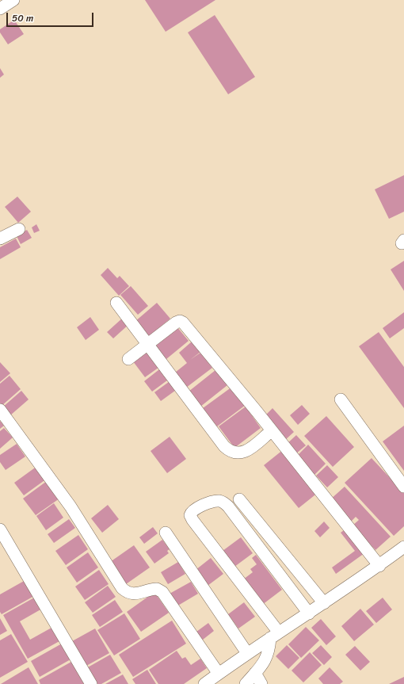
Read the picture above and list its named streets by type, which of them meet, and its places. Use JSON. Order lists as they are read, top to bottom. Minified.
{"scale_bar":"50 m"}
